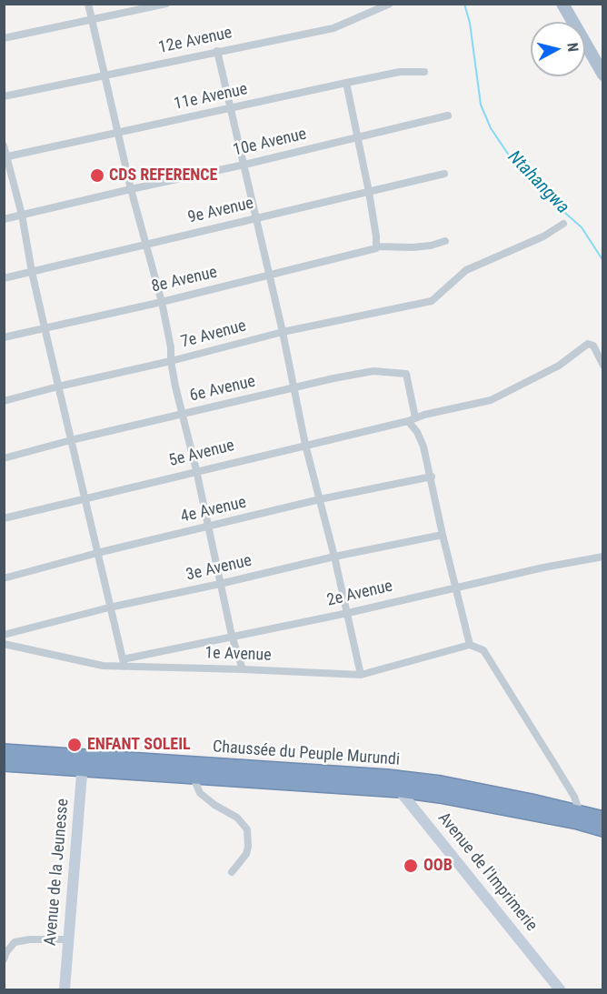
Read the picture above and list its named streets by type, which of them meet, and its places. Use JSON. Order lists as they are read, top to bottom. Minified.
{"streets":{"highway":["Chaussée du Peuple Murundi"],"street":["12e Avenue","11e Avenue","10e Avenue","9e Avenue","8e Avenue","7e Avenue","6e Avenue","5e Avenue","4e Avenue","3e Avenue","2e Avenue","1e Avenue","Avenue de la Jeunesse","Avenue de l'Imprimerie"]},"crossings":[["6e Avenue","5e Avenue"],["2e Avenue","1e Avenue"],["Chaussée du Peuple Murundi","Avenue de la Jeunesse"],["Chaussée du Peuple Murundi","Avenue de l'Imprimerie"]],"water":["Ntahangwa"],"places":["CDS REFERENCE","ENFANT SOLEIL","OOB"],"north":"right"}
